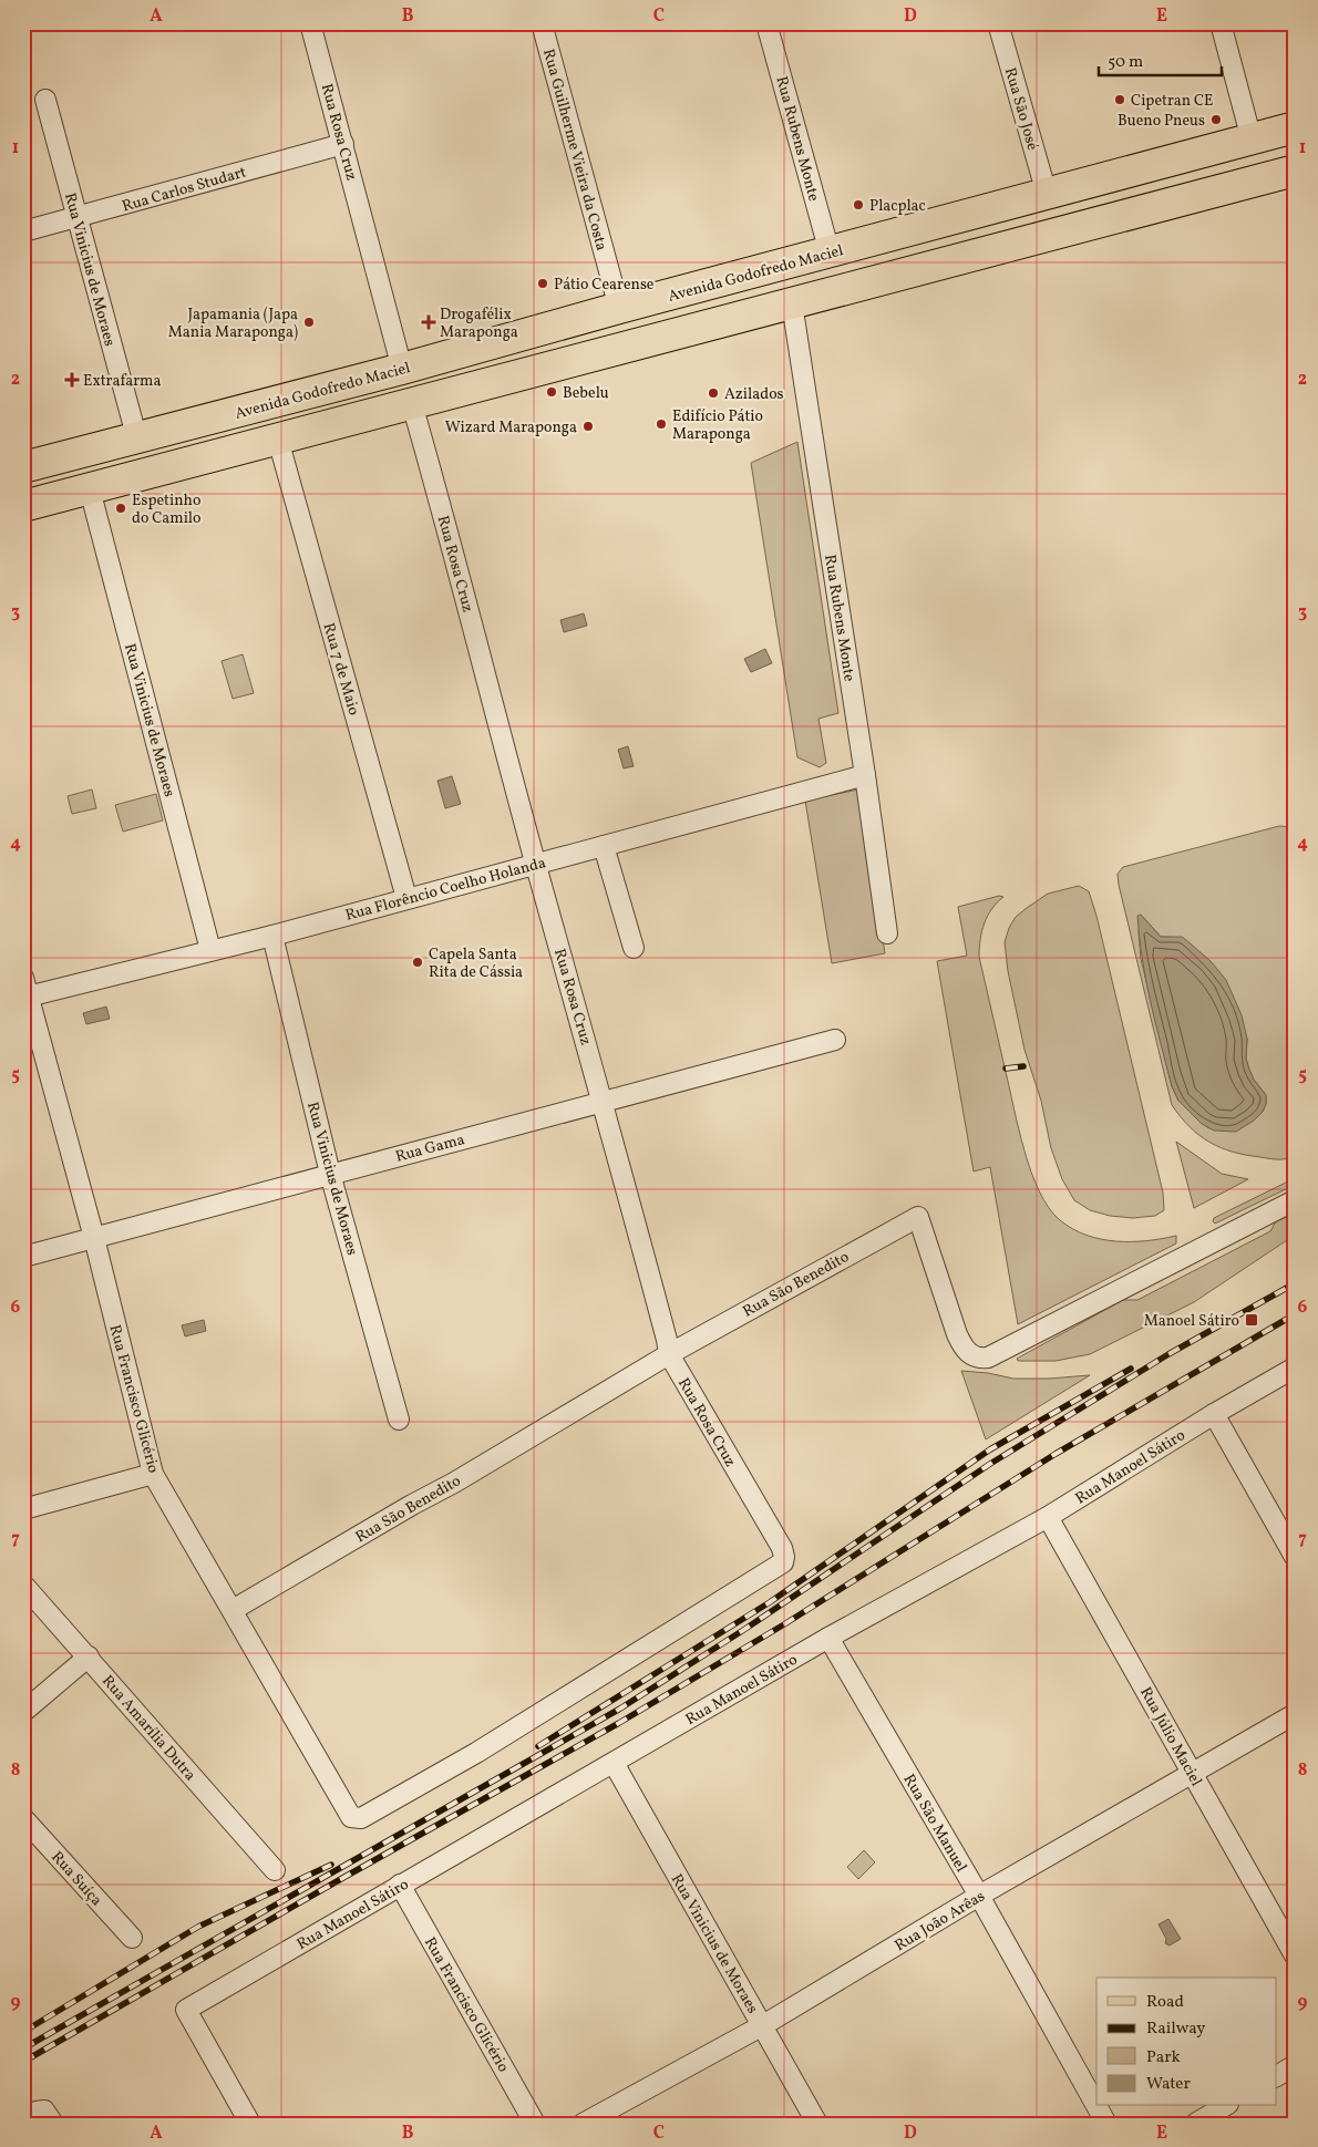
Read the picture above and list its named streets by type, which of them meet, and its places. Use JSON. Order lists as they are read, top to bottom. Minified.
{"streets":{"main road":["Avenida Godofredo Maciel"],"street":["Rua São José","Rua Rosa Cruz","Rua Rubens Monte","Rua Guilherme Vieira da Costa","Rua Carlos Studart","Rua Vinicius de Moraes","Rua 7 de Maio","Rua Florêncio Coelho Holanda","Rua Gama","Rua São Benedito","Rua Francisco Glicério","Rua Manoel Sátiro","Rua Amarília Dutra","Rua Júlio Maciel","Rua São Manuel","Rua Suíça","Rua João Arêas"]},"crossings":[["Rua São José","Avenida Godofredo Maciel"],["Rua Rosa Cruz","Rua Carlos Studart"],["Rua Rosa Cruz","Avenida Godofredo Maciel"],["Rua Rosa Cruz","Rua Florêncio Coelho Holanda"],["Rua Rosa Cruz","Rua Gama"],["Rua Rosa Cruz","Rua São Benedito"],["Rua Rosa Cruz","Rua Francisco Glicério"],["Rua Rubens Monte","Avenida Godofredo Maciel"],["Rua Rubens Monte","Rua Florêncio Coelho Holanda"],["Rua Guilherme Vieira da Costa","Avenida Godofredo Maciel"],["Rua Carlos Studart","Rua Vinicius de Moraes"],["Rua Vinicius de Moraes","Avenida Godofredo Maciel"],["Rua Vinicius de Moraes","Rua Florêncio Coelho Holanda"],["Rua Vinicius de Moraes","Rua Gama"],["Rua Vinicius de Moraes","Rua Manoel Sátiro"],["Rua Vinicius de Moraes","Rua João Arêas"],["Rua 7 de Maio","Rua Florêncio Coelho Holanda"],["Rua Florêncio Coelho Holanda","Rua Francisco Glicério"],["Rua Gama","Rua Francisco Glicério"],["Rua São Benedito","Rua Francisco Glicério"],["Rua Francisco Glicério","Rua Manoel Sátiro"],["Rua Manoel Sátiro","Rua Júlio Maciel"],["Rua Manoel Sátiro","Rua São Manuel"],["Rua Júlio Maciel","Rua João Arêas"],["Rua São Manuel","Rua João Arêas"]],"places":{"other":["Cipetran CE","Bueno Pneus","Placplac","Pátio Cearense","Japamania (Japa Mania Maraponga)","Bebelu","Azilados","Edifício Pátio Maraponga","Wizard Maraponga","Espetinho do Camilo","Capela Santa Rita de Cássia"],"health":["Drogafélix Maraponga","Extrafarma"],"transit":["Manoel Sátiro"]},"legend":["Road","Railway","Park","Water"],"scale_bar":"50 m","grid":{"columns":["A","B","C","D","E"],"rows":["1","2","3","4","5","6","7","8","9"]}}
